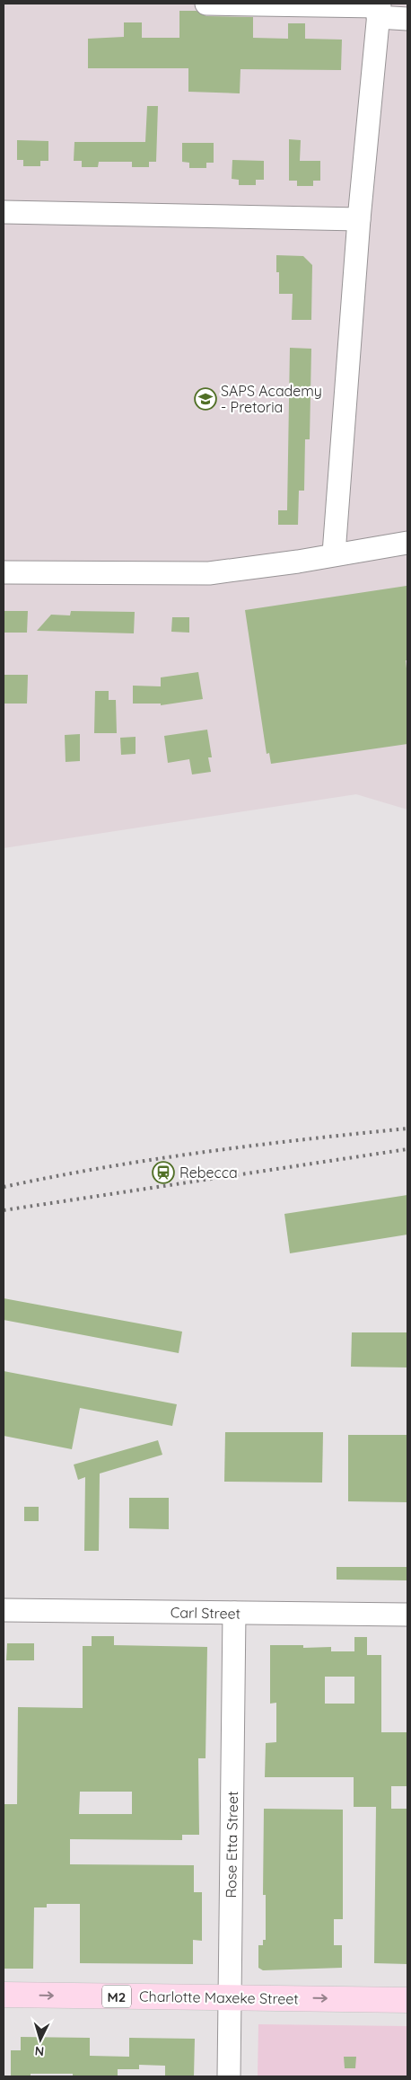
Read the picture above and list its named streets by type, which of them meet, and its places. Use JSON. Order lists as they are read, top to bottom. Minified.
{"streets":{"main road":["M2","Charlotte Maxeke Street"],"street":["Carl Street","Rose Etta Street"]},"crossings":[["Carl Street","Rose Etta Street"],["Rose Etta Street","Charlotte Maxeke Street"]],"one_way":["Charlotte Maxeke Street"],"places":{"school or university":["SAPS Academy - Pretoria"],"station":["Rebecca"]},"north":"bottom"}
